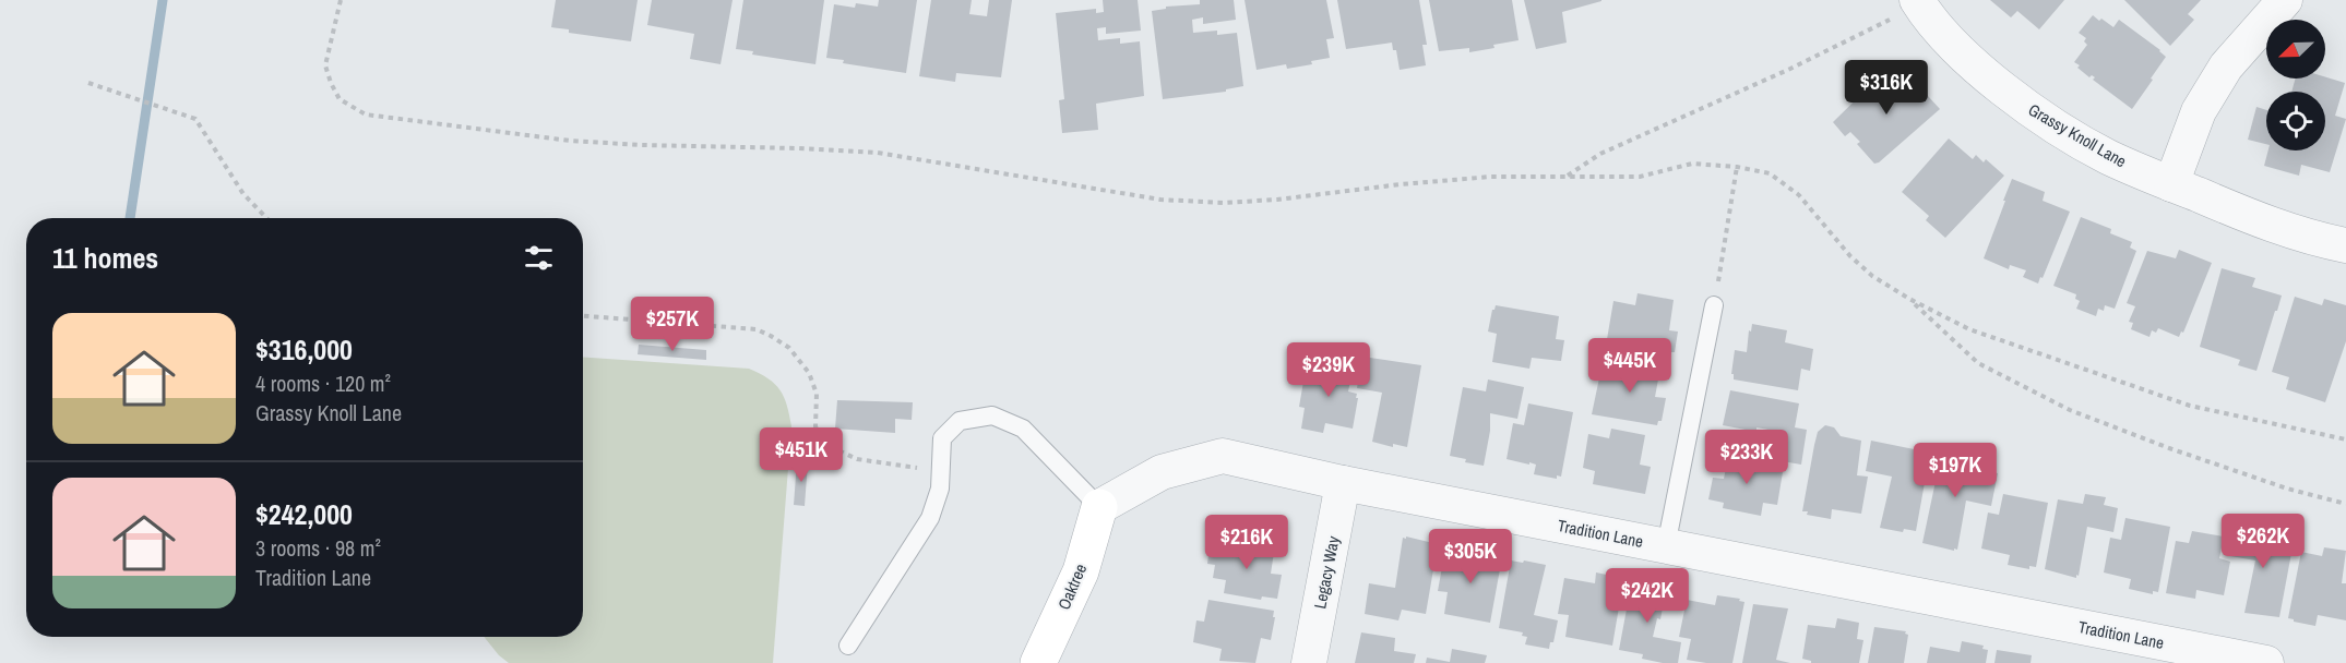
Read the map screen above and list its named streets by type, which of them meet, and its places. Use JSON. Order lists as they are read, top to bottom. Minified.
{"streets":{"street":["Grassy Knoll Lane","Tradition Lane","Legacy Way","Oaktree"]},"crossings":[["Tradition Lane","Legacy Way"],["Tradition Lane","Oaktree"]],"north":"bottom left","page":{"price":["$316K","$257K","$445K","$239K","$451K","$233K","$197K","$262K","$216K","$305K","$242K"],"heading":"11 homes","list":[{"name":"$316,000","note":"4 rooms · 120 m² · Grassy Knoll Lane"},{"name":"$242,000","note":"3 rooms · 98 m² · Tradition Lane"}]}}
